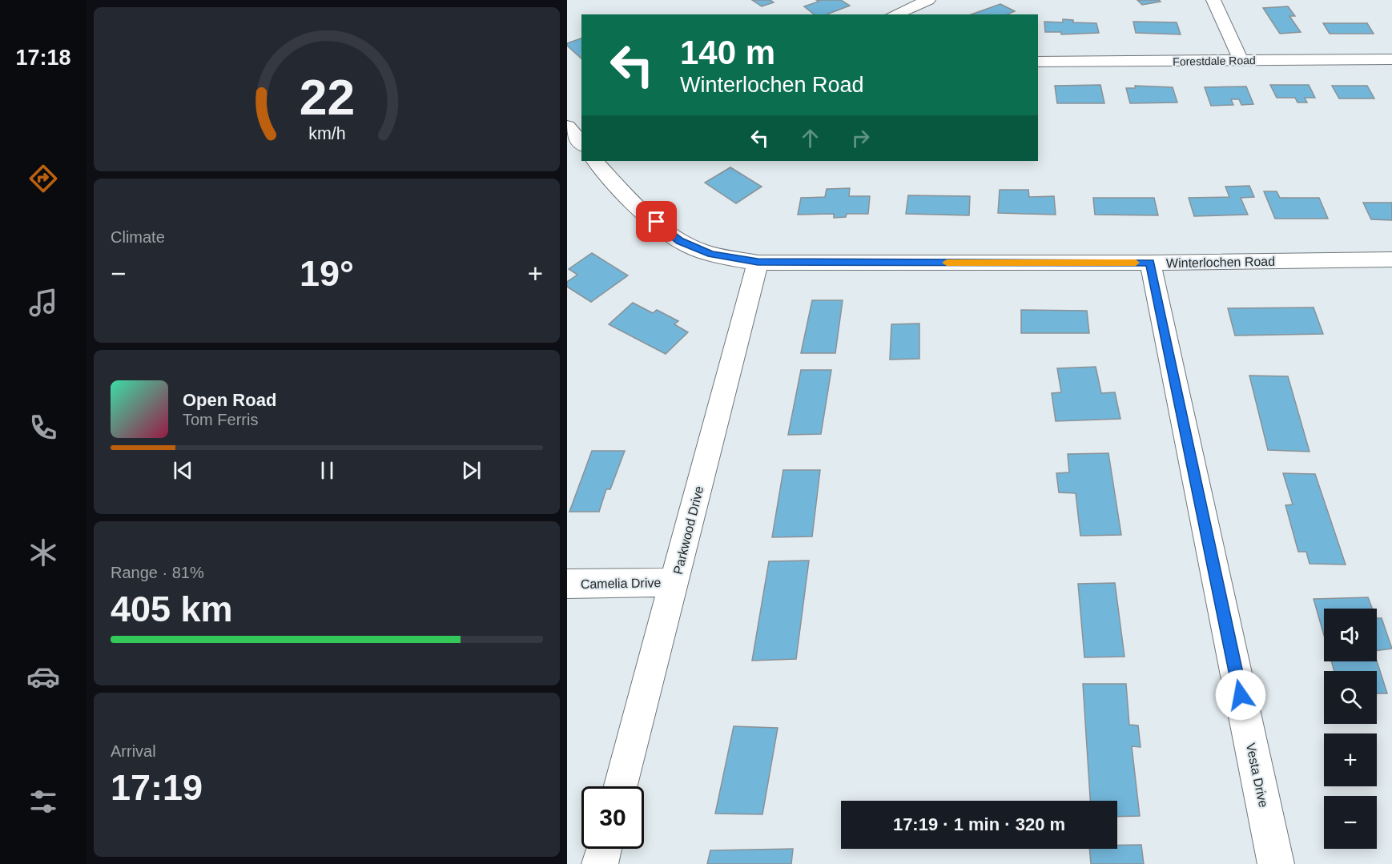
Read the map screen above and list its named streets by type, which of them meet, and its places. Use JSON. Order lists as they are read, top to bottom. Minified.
{"streets":{"street":["Forestdale Road","Winterlochen Road","Parkwood Drive","Camelia Drive","Vesta Drive"]},"crossings":[["Winterlochen Road","Parkwood Drive"],["Winterlochen Road","Vesta Drive"],["Parkwood Drive","Camelia Drive"]],"page":{"tabs":"17:18","turn":["140 m","Winterlochen Road"],"tile":["Climate",["Range · 81%","405 km"],["Arrival","17:19"]],"heat":["−","19°","+"],"song":["Open Road","Tom Ferris"],"map_buttons":["+","−"],"limit":"30","trip":"17:19 · 1 min · 320 m","gauge":["22","km/h"]}}
